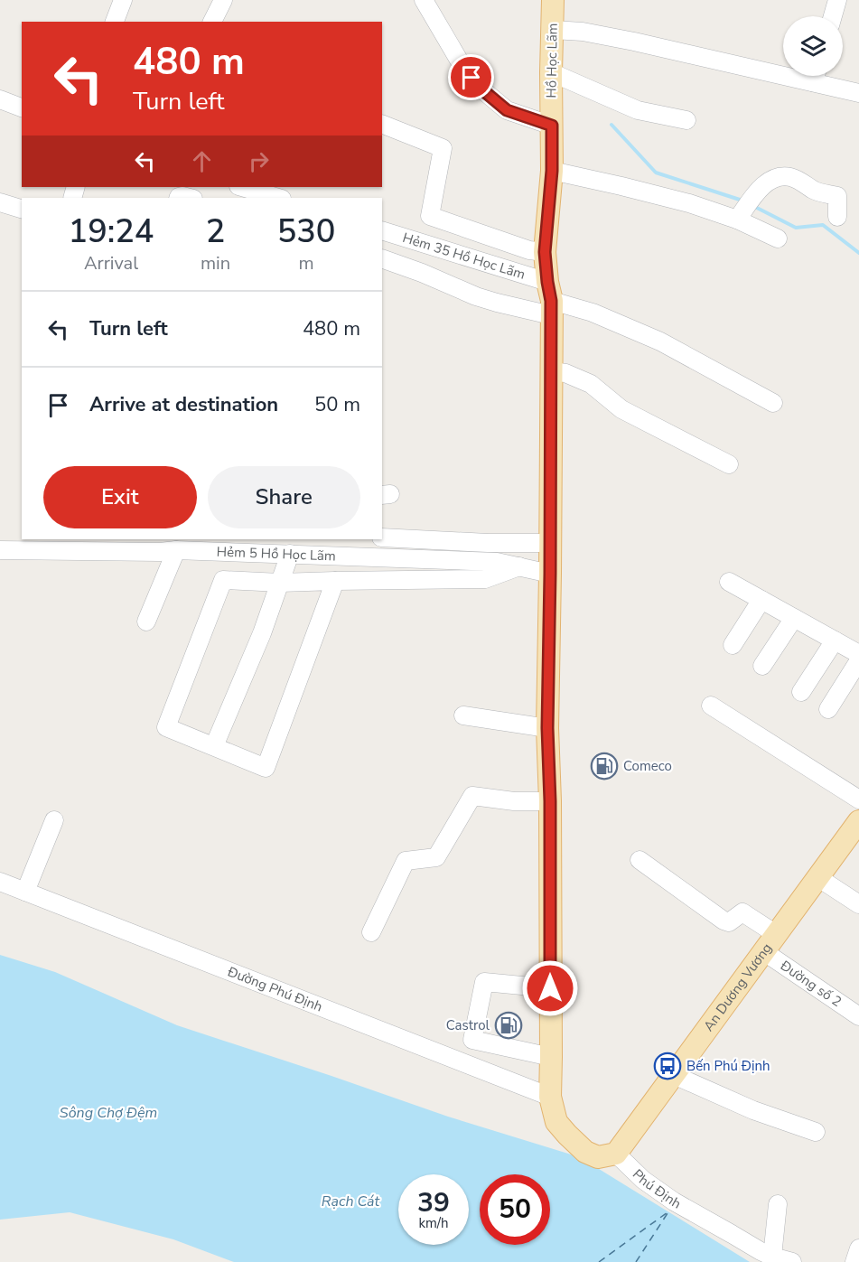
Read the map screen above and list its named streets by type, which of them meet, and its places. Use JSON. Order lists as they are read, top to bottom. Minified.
{"streets":{"main road":["Hồ Học Lãm","An Dương Vương"],"street":["Hẻm 35 Hồ Học Lãm","Hẻm 5 Hồ Học Lãm","Đường số 2","Đường Phú Định","Phú Định"]},"crossings":[["Hồ Học Lãm","Hẻm 35 Hồ Học Lãm"],["Hồ Học Lãm","Hẻm 5 Hồ Học Lãm"],["Hồ Học Lãm","Đường Phú Định"],["Đường số 2","An Dương Vương"],["An Dương Vương","Phú Định"]],"water":["Sông Chợ Đệm","Rạch Cát"],"places":{"fuel station":["Comeco","Castrol"],"bus stop":["Bến Phú Định"]},"page":{"turn":["480 m","Turn left"],"eta":["19:24","Arrival","2","min","530","m"],"list":[{"name":"Turn left","value":"480 m"},{"name":"Arrive at destination","value":"50 m"}],"buttons":["Exit","Share"],"speed":"39 km/h","limit":"50"}}
